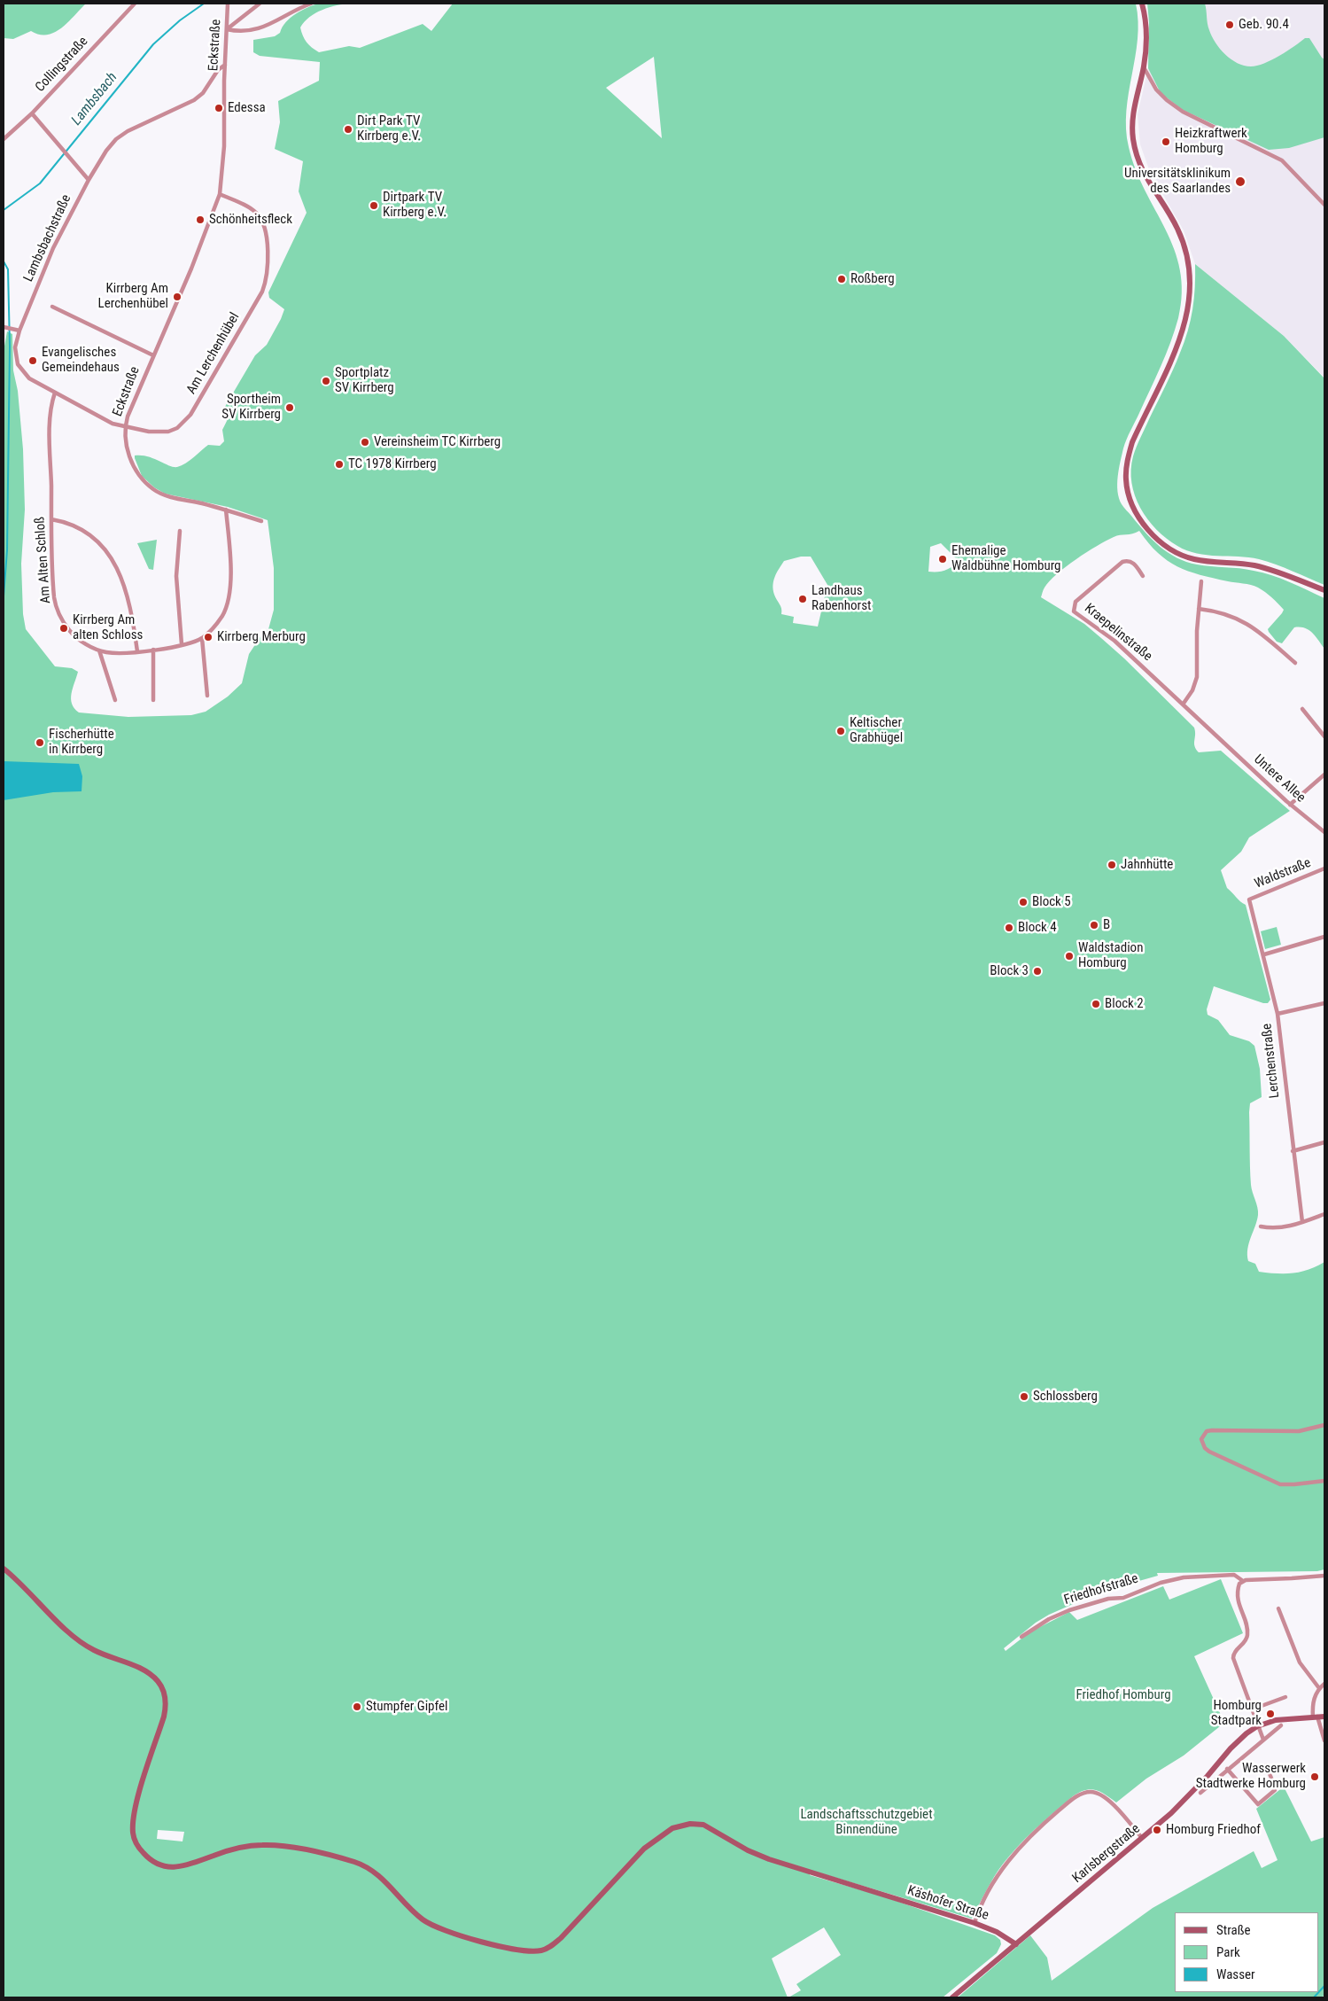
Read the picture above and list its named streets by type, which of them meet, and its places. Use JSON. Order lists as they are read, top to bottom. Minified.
{"streets":{"main road":["Karlsbergstraße","Käshofer Straße"],"street":["Eckstraße","Collingstraße","Lambsbachstraße","Am Lerchenhübel","Am Alten Schloß","Kraepelinstraße","Untere Allee","Waldstraße","Lerchenstraße","Friedhofstraße"]},"crossings":[["Eckstraße","Lambsbachstraße"],["Eckstraße","Am Lerchenhübel"],["Eckstraße","Am Alten Schloß"],["Lambsbachstraße","Am Lerchenhübel"],["Lambsbachstraße","Am Alten Schloß"],["Kraepelinstraße","Untere Allee"],["Waldstraße","Lerchenstraße"],["Karlsbergstraße","Käshofer Straße"]],"water":["Lambsbach"],"parks":["Friedhof Homburg","Landschaftsschutzgebiet Binnendüne"],"places":["Geb. 90.4","Edessa","Dirt Park TV Kirrberg e.V.","Heizkraftwerk Homburg","Universitätsklinikum des Saarlandes","Dirtpark TV Kirrberg e.V.","Schönheitsfleck","Roßberg","Kirrberg Am Lerchenhübel","Evangelisches Gemeindehaus","Sportplatz SV Kirrberg","Sportheim SV Kirrberg","Vereinsheim TC Kirrberg","TC 1978 Kirrberg","Ehemalige Waldbühne Homburg","Landhaus Rabenhorst","Kirrberg Am alten Schloss","Kirrberg Merburg","Keltischer Grabhügel","Fischerhütte in Kirrberg","Jahnhütte","Block 5","B","Block 4","Waldstadion Homburg","Block 3","Block 2","Schlossberg","Stumpfer Gipfel","Homburg Stadtpark","Wasserwerk Stadtwerke Homburg","Homburg Friedhof"],"legend":["Straße","Park","Wasser"]}
